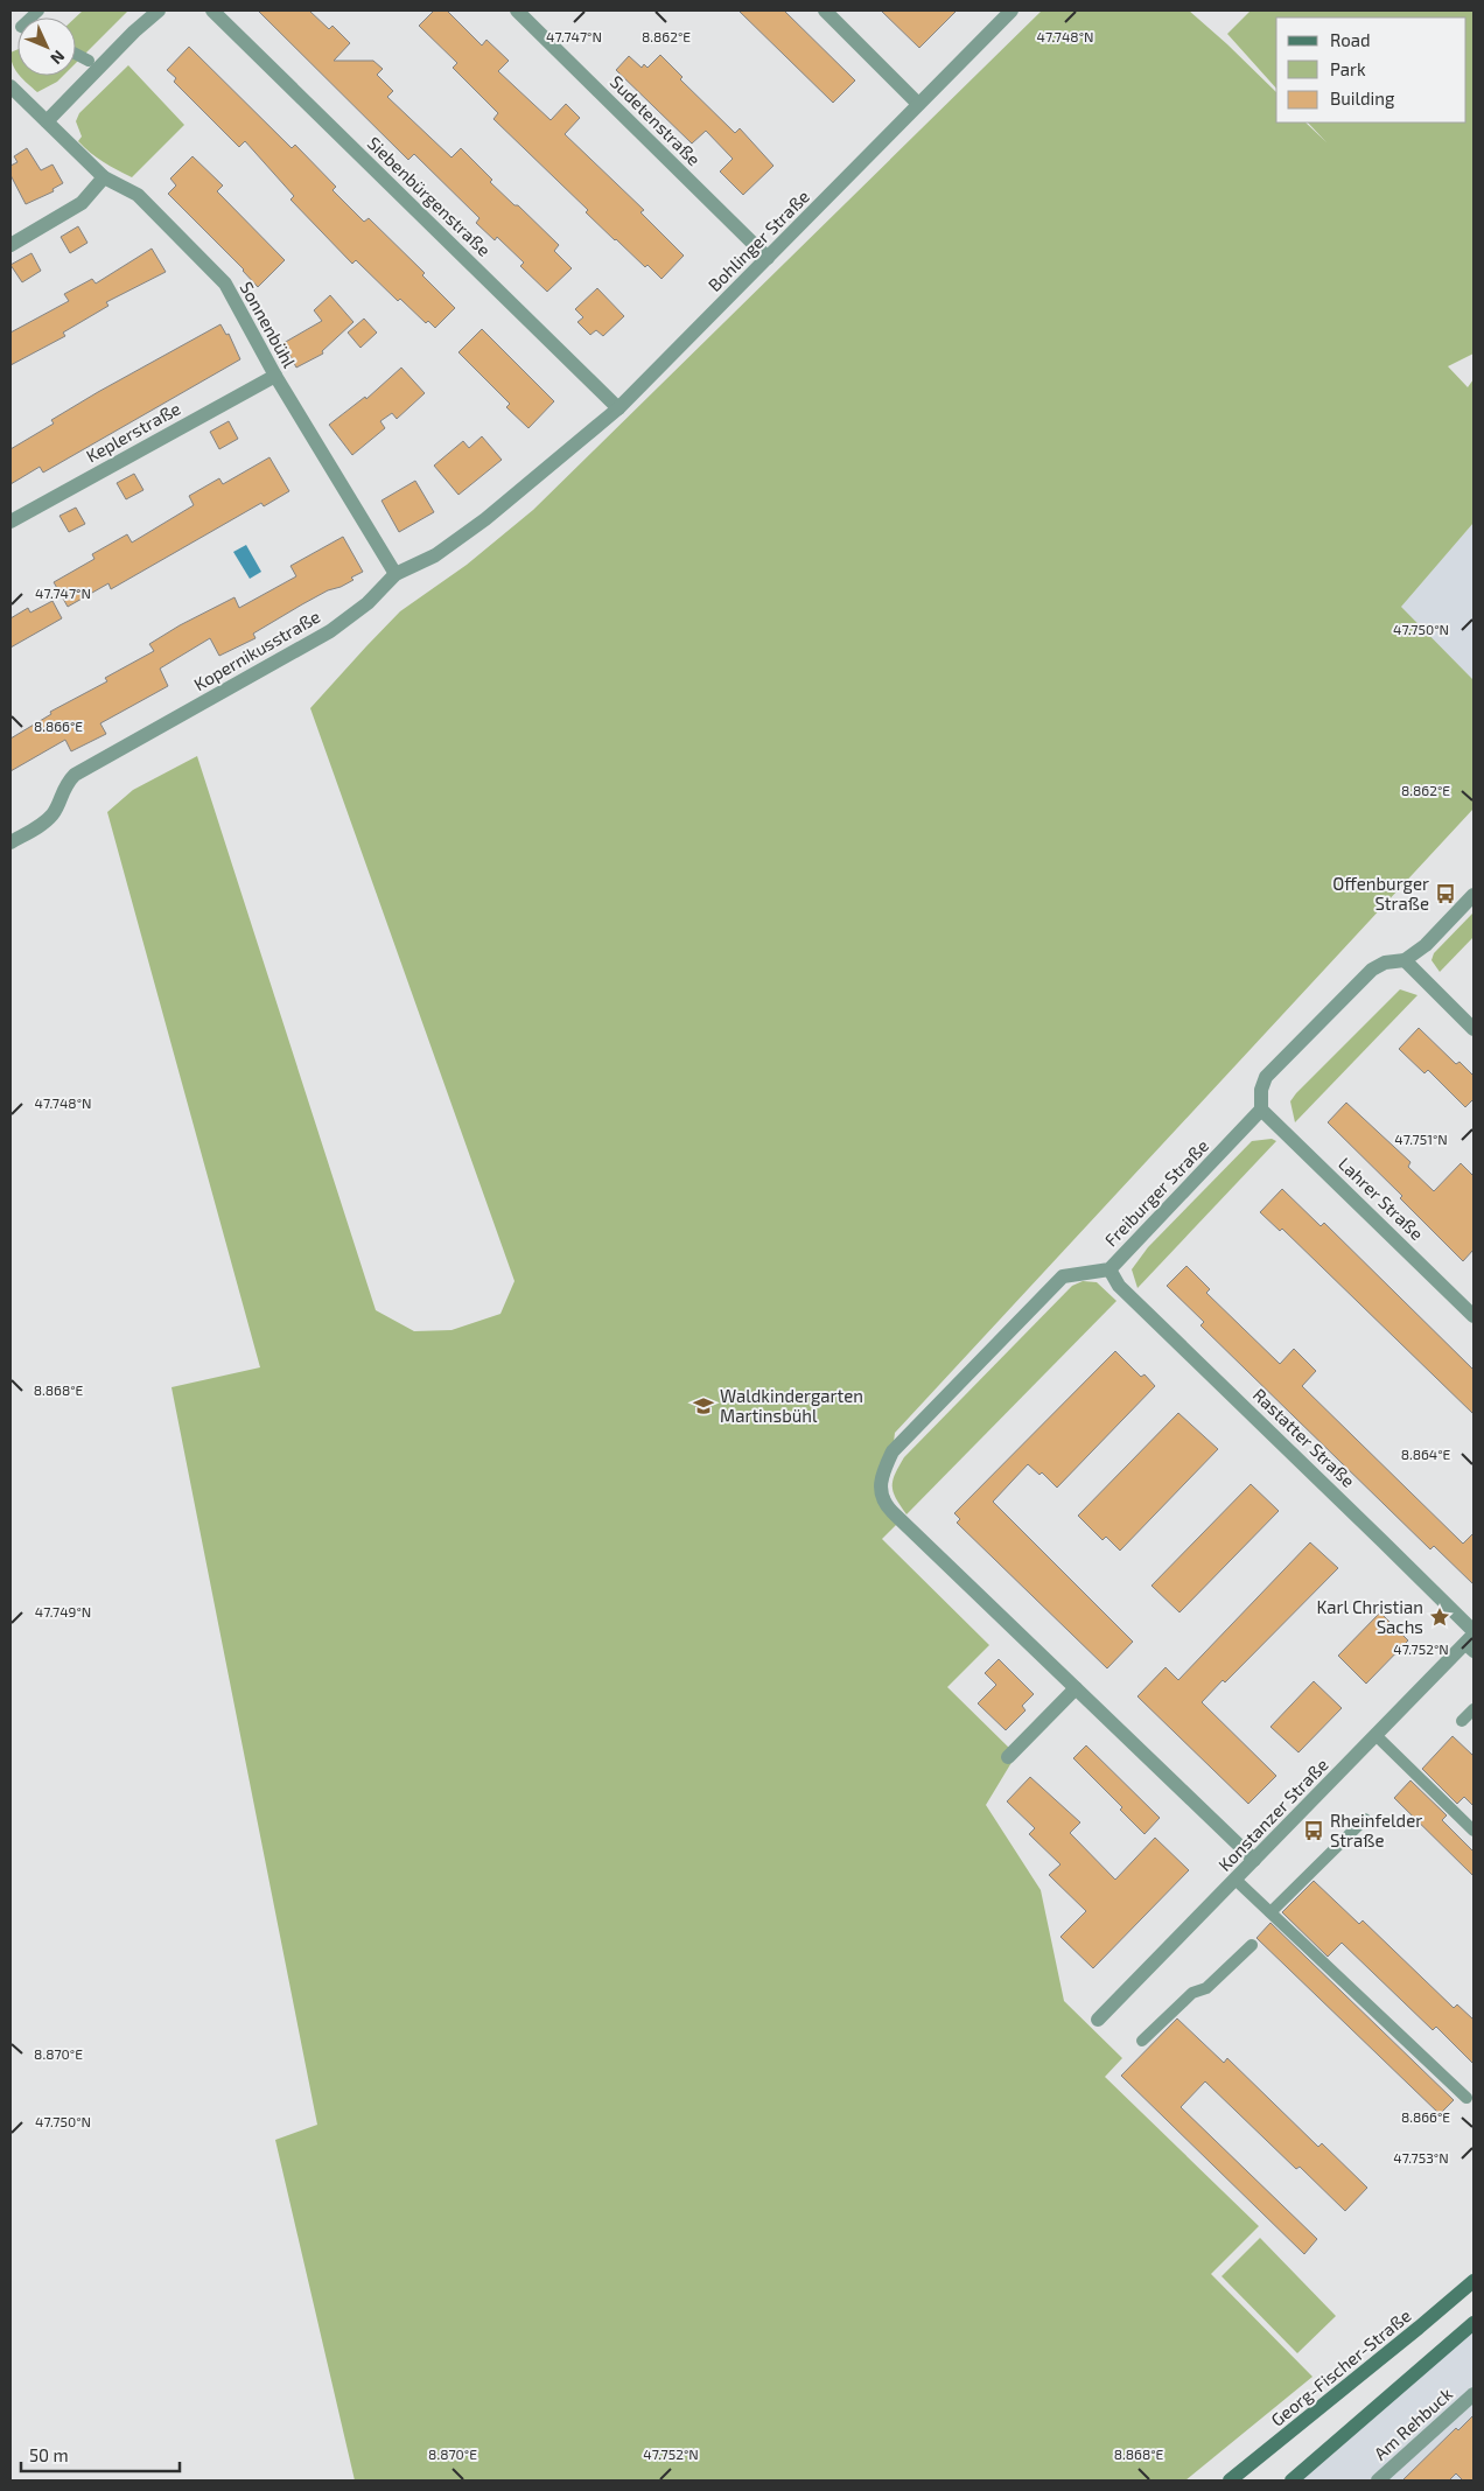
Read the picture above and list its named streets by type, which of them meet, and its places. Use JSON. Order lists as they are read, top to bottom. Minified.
{"streets":{"main road":["Georg-Fischer-Straße"],"street":["Sudetenstraße","Siebenbürgenstraße","Bohlinger Straße","Sonnenbühl","Keplerstraße","Kopernikusstraße","Freiburger Straße","Lahrer Straße","Rastatter Straße","Konstanzer Straße","Am Rehbuck"]},"crossings":[["Sudetenstraße","Bohlinger Straße"],["Siebenbürgenstraße","Bohlinger Straße"],["Bohlinger Straße","Kopernikusstraße"],["Sonnenbühl","Keplerstraße"],["Sonnenbühl","Kopernikusstraße"],["Freiburger Straße","Lahrer Straße"],["Freiburger Straße","Rastatter Straße"],["Rastatter Straße","Konstanzer Straße"]],"places":{"bus stop":["Offenburger Straße","Rheinfelder Straße"],"school or university":["Waldkindergarten Martinsbühl"],"place":["Karl Christian Sachs"]},"legend":["Road","Park","Building"],"scale_bar":"50 m","north":"bottom right","coordinates":["8.862°E","47.747°N","47.748°N","47.750°N","8.866°E","47.751°N","8.868°E","8.864°E","47.749°N","47.752°N","8.870°E","47.753°N"]}
